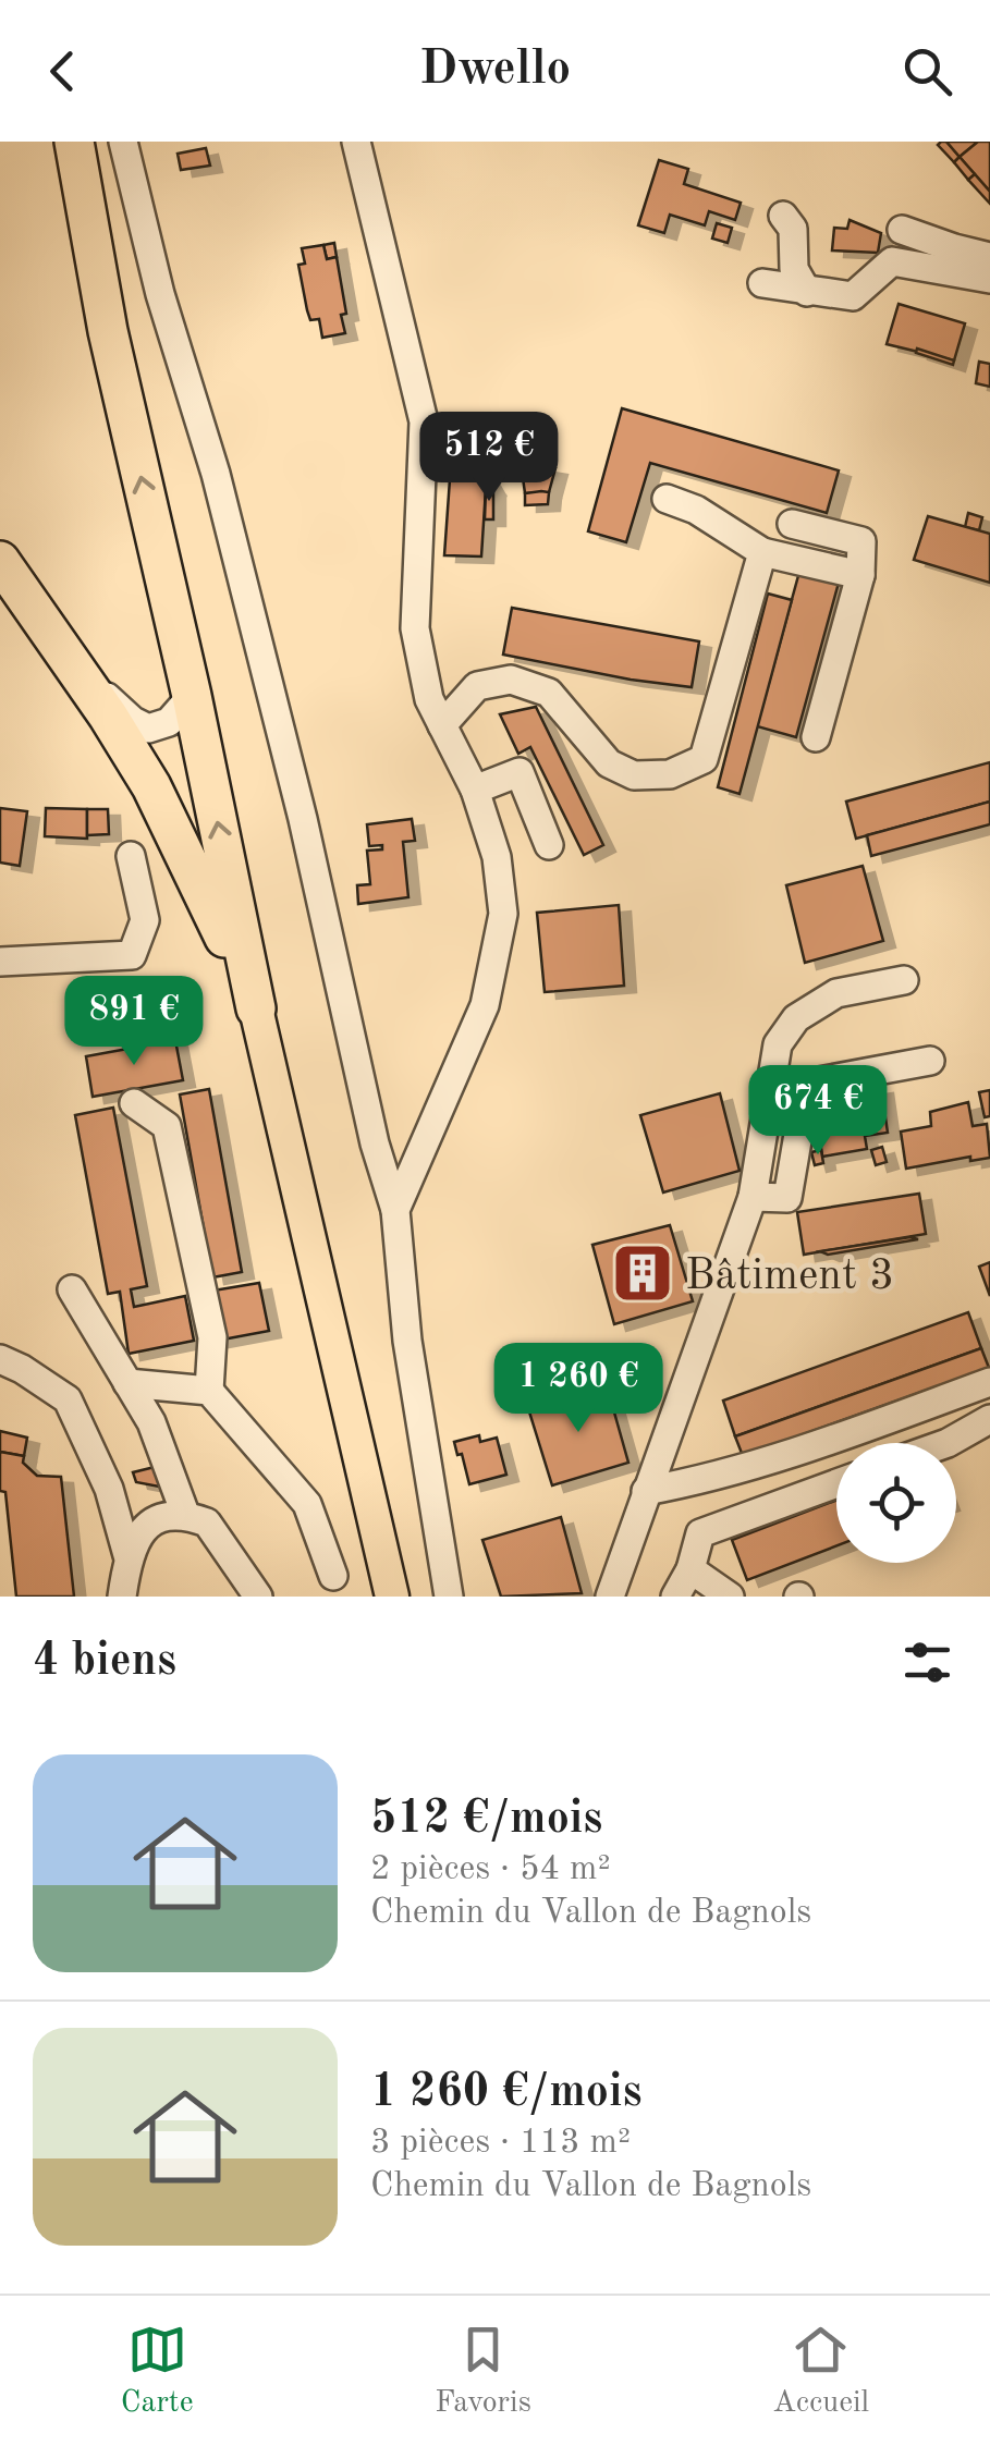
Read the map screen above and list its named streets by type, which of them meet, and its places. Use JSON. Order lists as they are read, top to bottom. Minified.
{"places":{"building":["Bâtiment 3"]},"page":{"header":"Dwello","price":["512 €","891 €","674 €","1 260 €"],"heading":"4 biens","list":[{"name":"512 €/mois","note":"2 pièces · 54 m² · Chemin du Vallon de Bagnols"},{"name":"1 260 €/mois","note":"3 pièces · 113 m² · Chemin du Vallon de Bagnols"}],"tabs":["Carte","Favoris","Accueil"]}}
